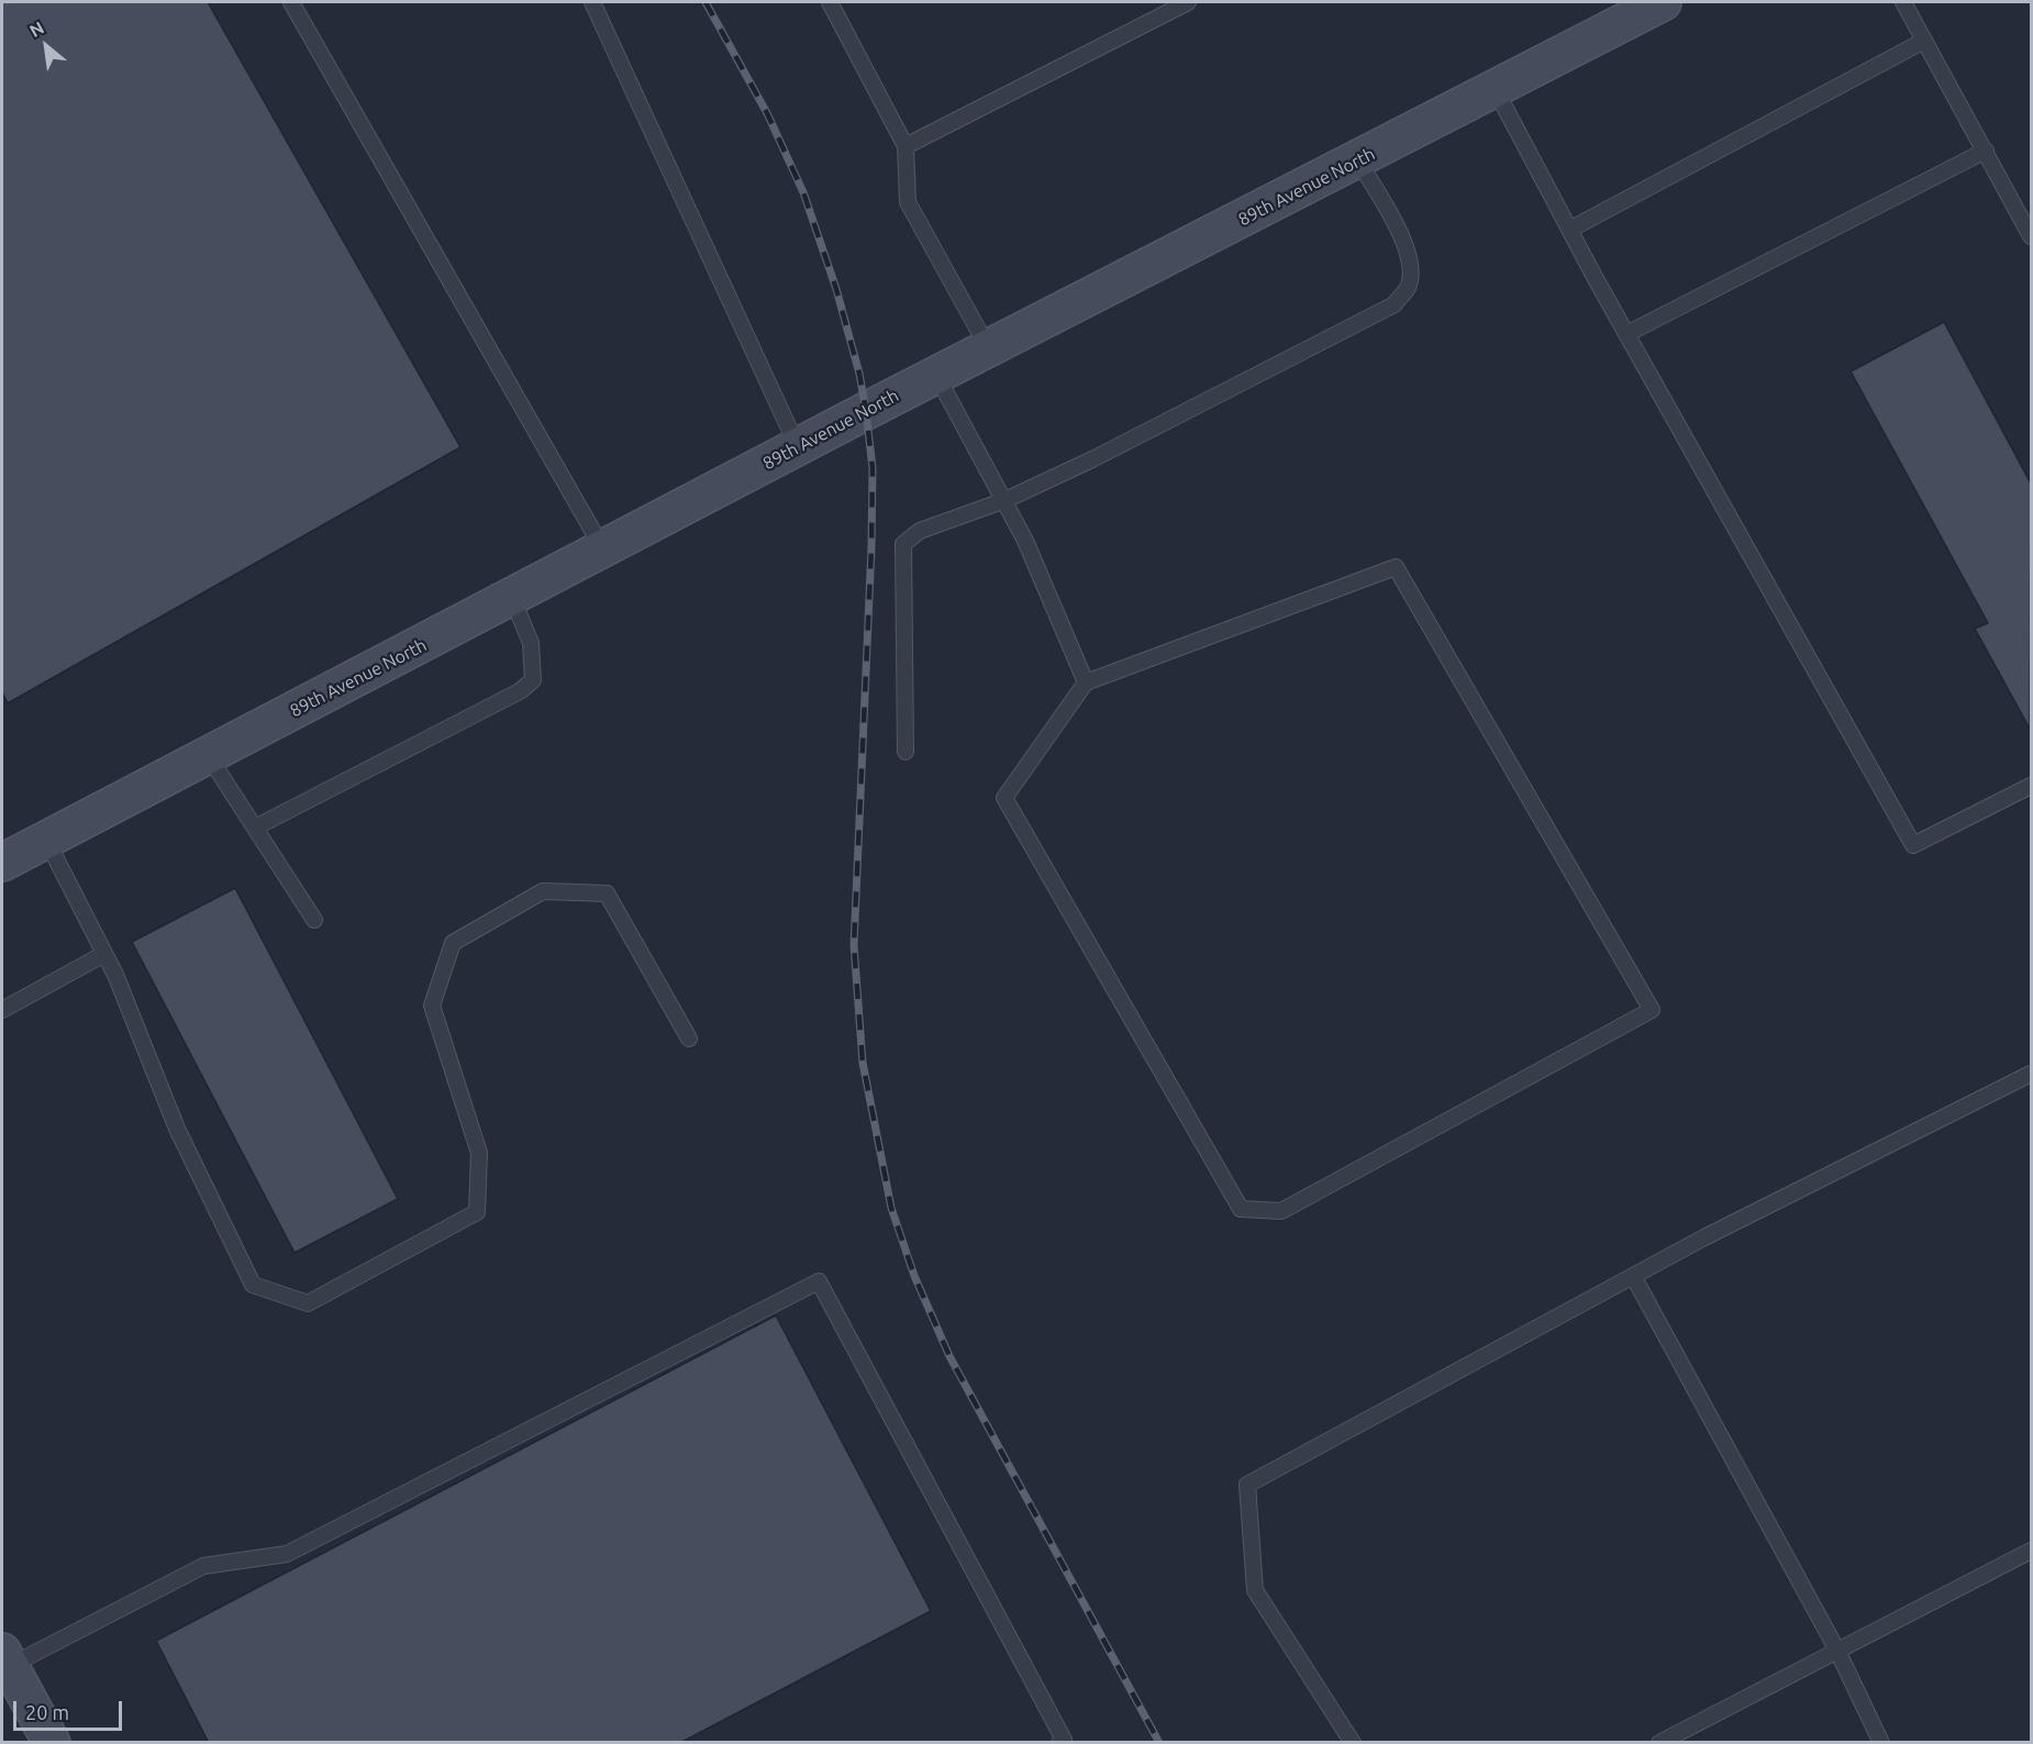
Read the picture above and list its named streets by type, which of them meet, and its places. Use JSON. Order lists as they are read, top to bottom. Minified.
{"streets":{"street":["89th Avenue North"]},"scale_bar":"20 m","north":"top left"}
